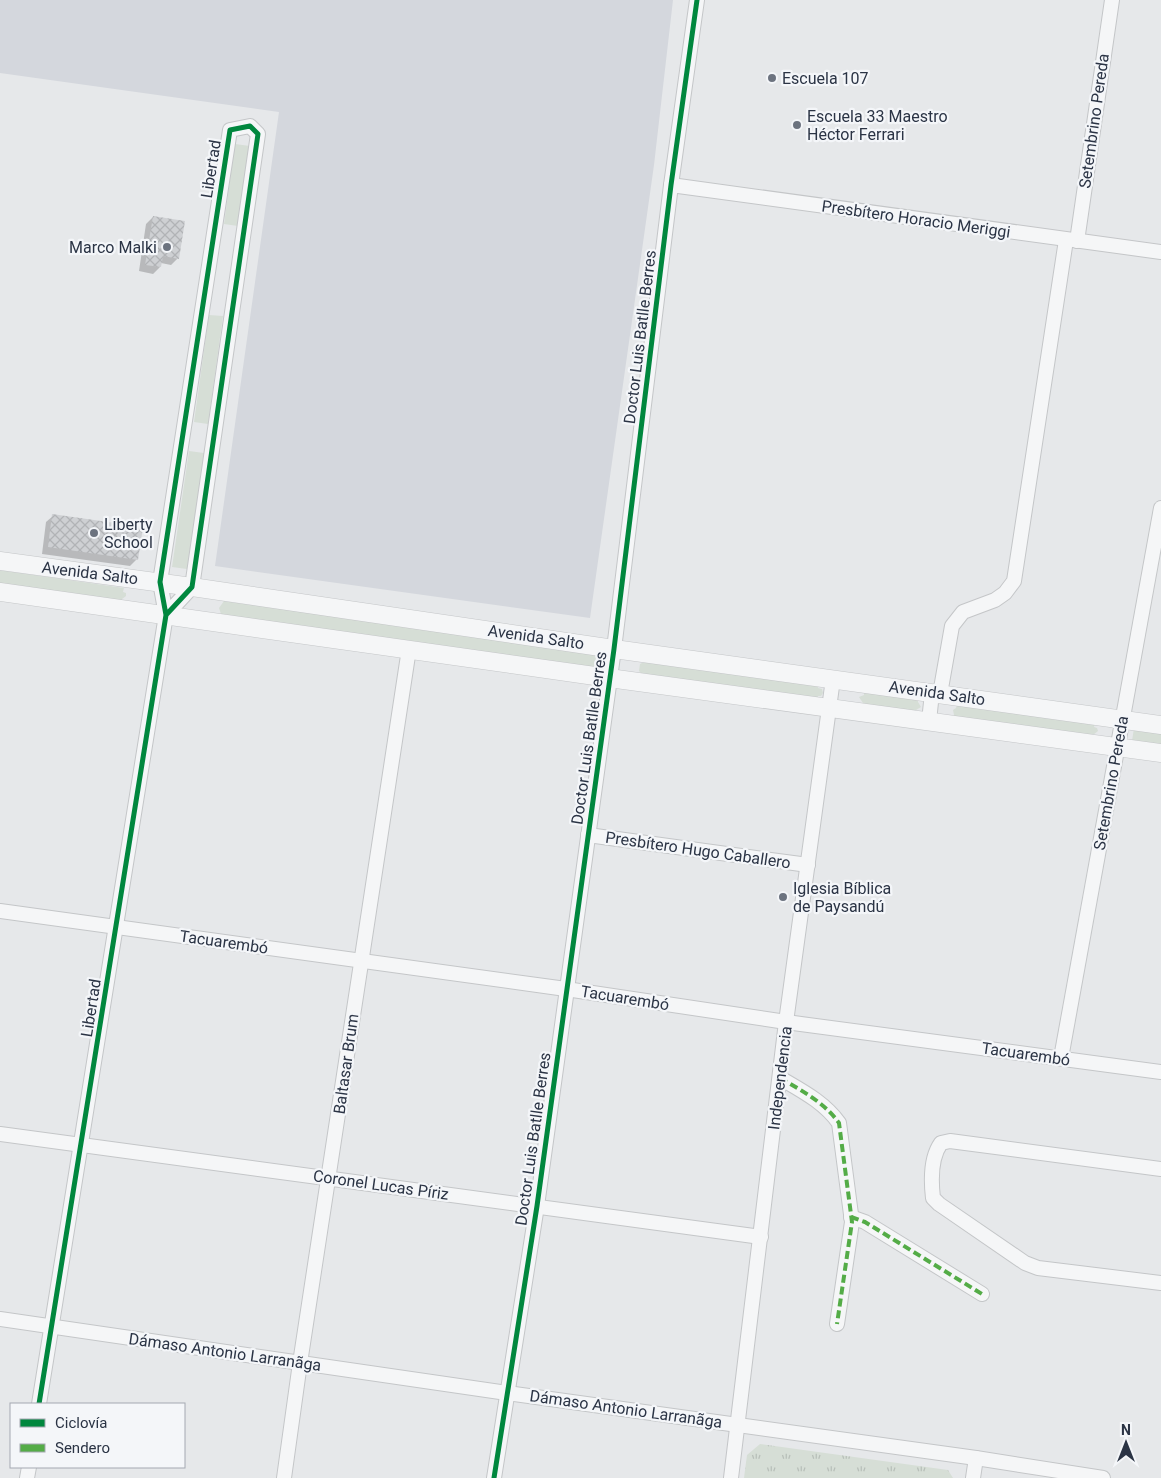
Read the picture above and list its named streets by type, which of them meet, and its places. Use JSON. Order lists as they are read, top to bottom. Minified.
{"streets":{"street":["Setembrino Pereda","Libertad","Presbítero Horacio Meriggi","Doctor Luis Batlle Berres","Avenida Salto","Presbítero Hugo Caballero","Tacuarembó","Baltasar Brum","Independencia","Coronel Lucas Píriz","Dámaso Antonio Larranãga"]},"crossings":[["Setembrino Pereda","Presbítero Horacio Meriggi"],["Setembrino Pereda","Avenida Salto"],["Setembrino Pereda","Tacuarembó"],["Libertad","Avenida Salto"],["Libertad","Tacuarembó"],["Libertad","Coronel Lucas Píriz"],["Libertad","Dámaso Antonio Larranãga"],["Presbítero Horacio Meriggi","Doctor Luis Batlle Berres"],["Doctor Luis Batlle Berres","Avenida Salto"],["Doctor Luis Batlle Berres","Presbítero Hugo Caballero"],["Doctor Luis Batlle Berres","Tacuarembó"],["Doctor Luis Batlle Berres","Coronel Lucas Píriz"],["Doctor Luis Batlle Berres","Dámaso Antonio Larranãga"],["Avenida Salto","Baltasar Brum"],["Avenida Salto","Independencia"],["Presbítero Hugo Caballero","Independencia"],["Tacuarembó","Baltasar Brum"],["Tacuarembó","Independencia"],["Baltasar Brum","Coronel Lucas Píriz"],["Baltasar Brum","Dámaso Antonio Larranãga"],["Independencia","Coronel Lucas Píriz"],["Independencia","Dámaso Antonio Larranãga"]],"places":["Escuela 107","Escuela 33 Maestro Héctor Ferrari","Marco Malki","Liberty School","Iglesia Bíblica de Paysandú"],"legend":["Ciclovía","Sendero"],"north":"top"}
